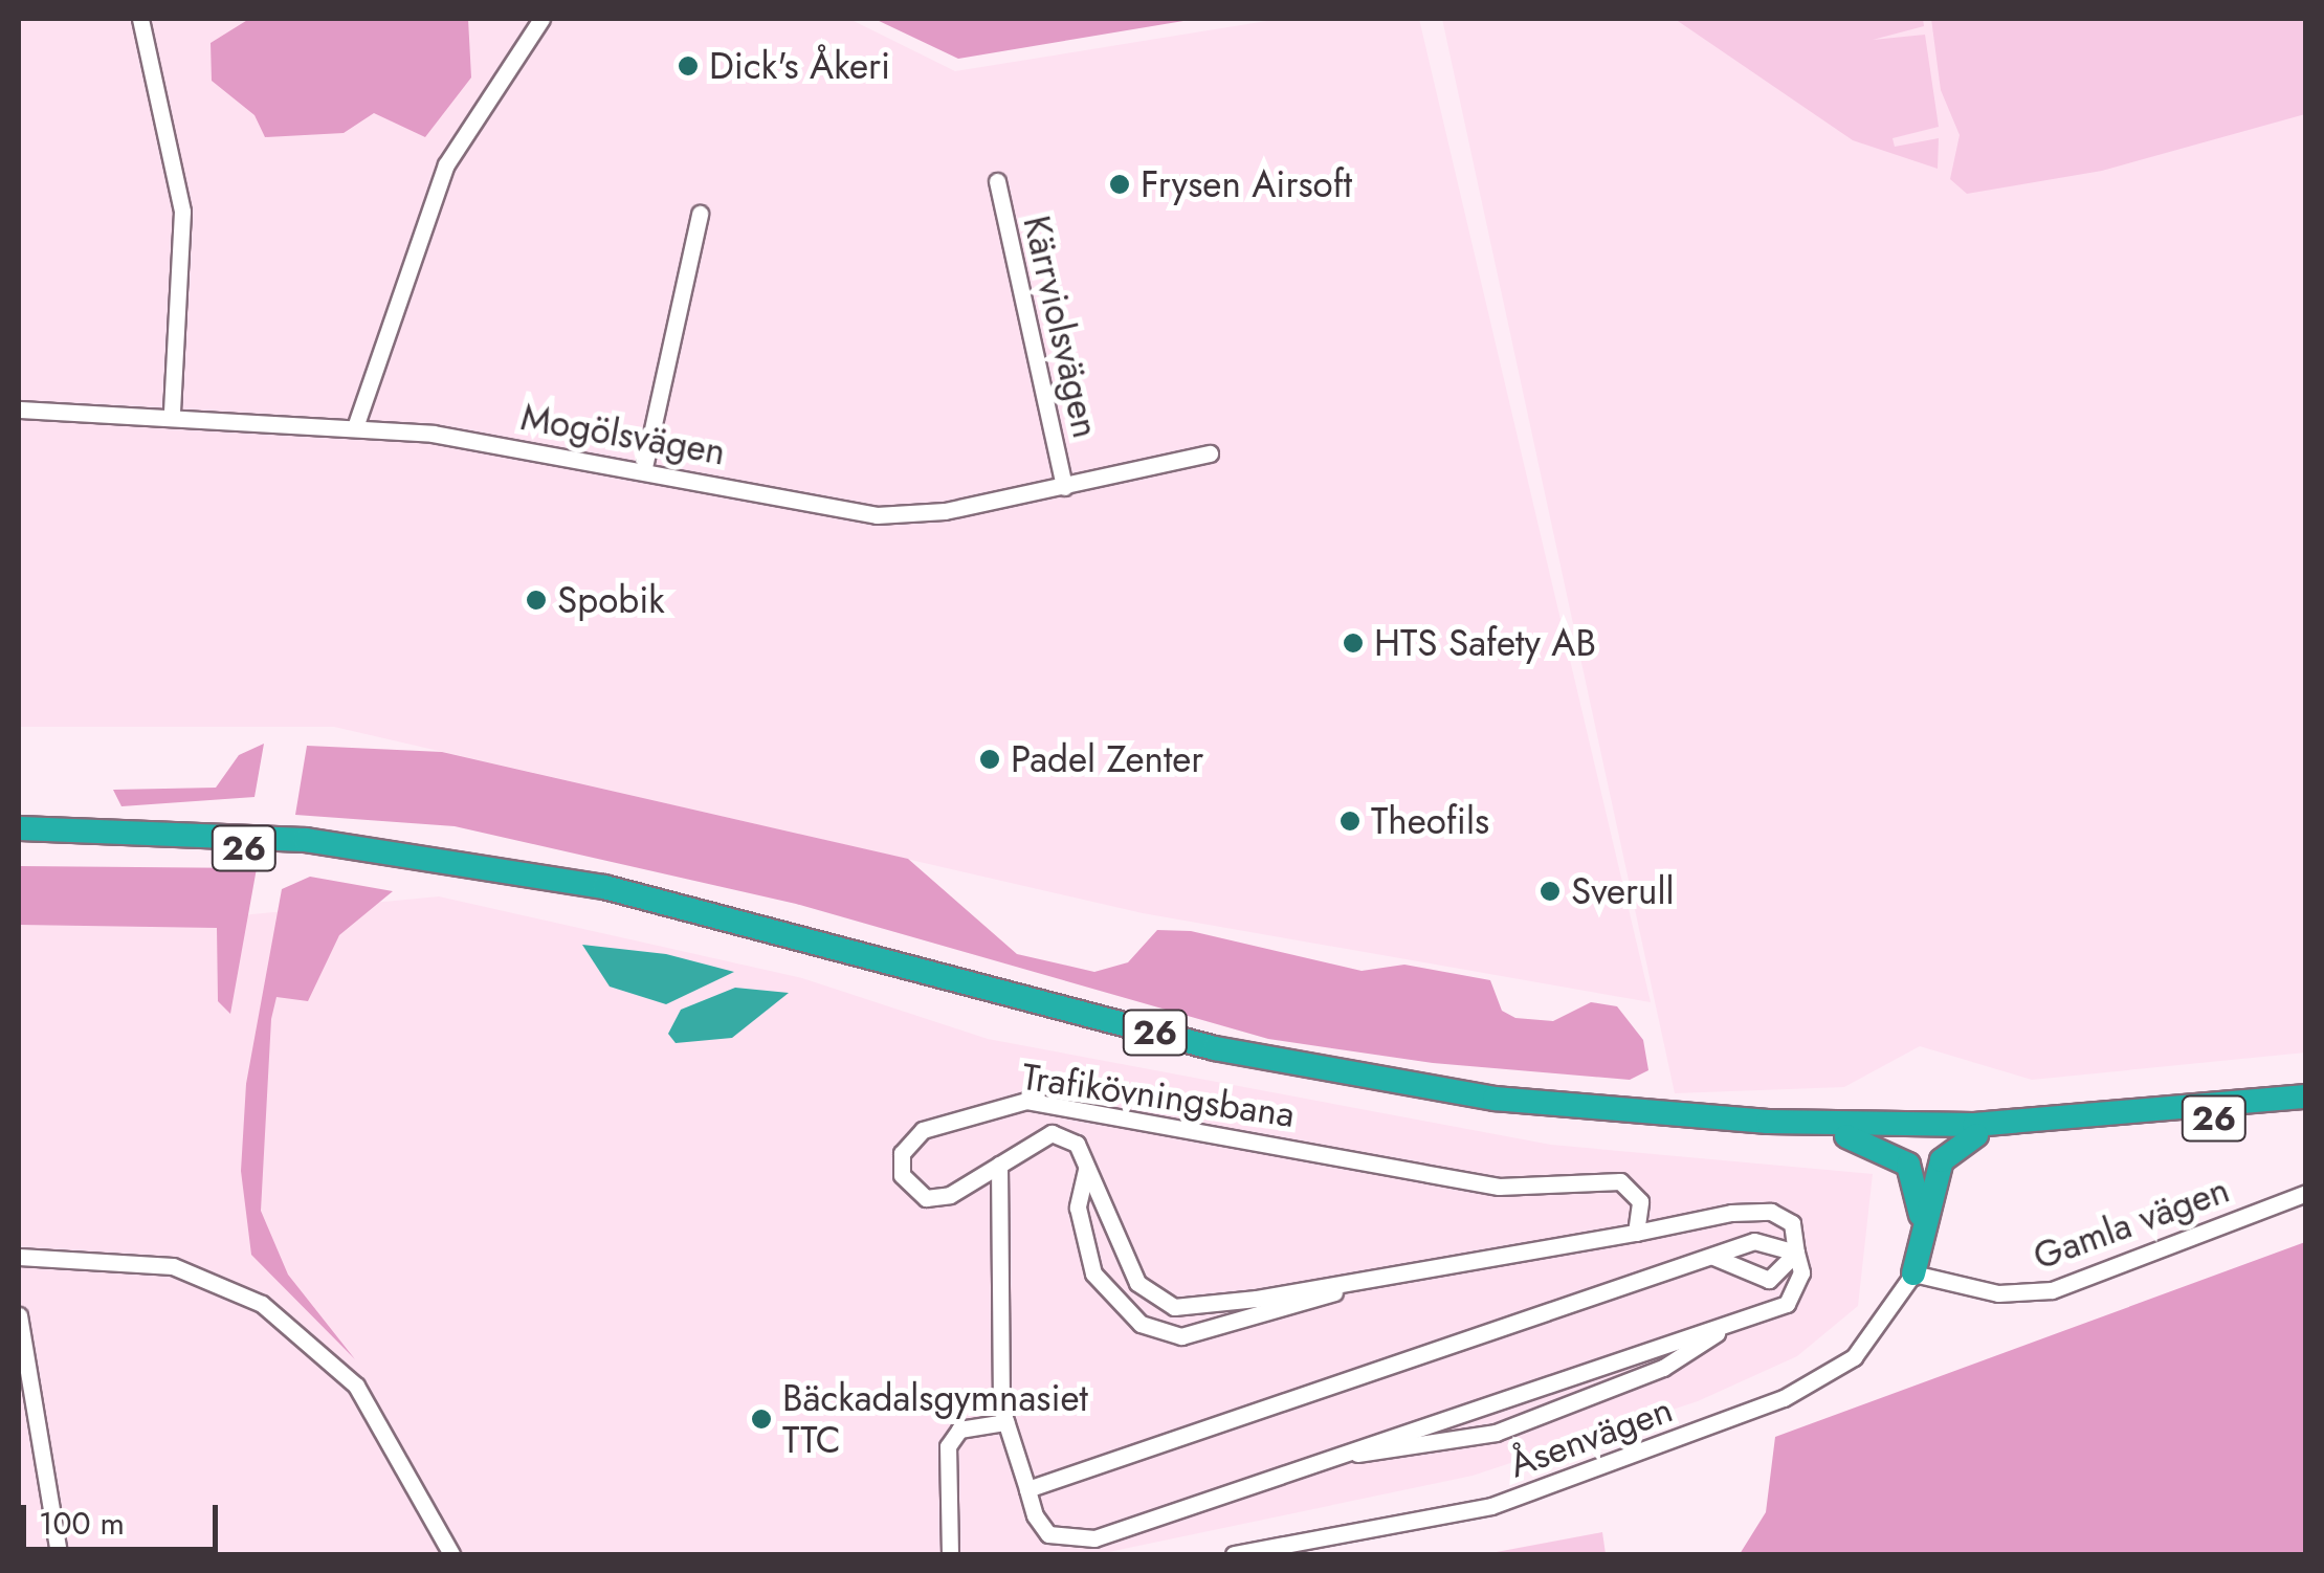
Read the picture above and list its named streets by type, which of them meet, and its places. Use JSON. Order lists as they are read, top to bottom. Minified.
{"streets":{"highway":["26"],"street":["Kärrviolsvägen","Mogölsvägen","Trafikövningsbana","Gamla vägen","Åsenvägen"]},"crossings":[["Kärrviolsvägen","Mogölsvägen"],["Gamla vägen","Åsenvägen"]],"places":["Dick's Åkeri","Frysen Airsoft","Spobik","HTS Safety AB","Padel Zenter","Theofils","Sverull","Bäckadalsgymnasiet TTC"],"scale_bar":"100 m"}
